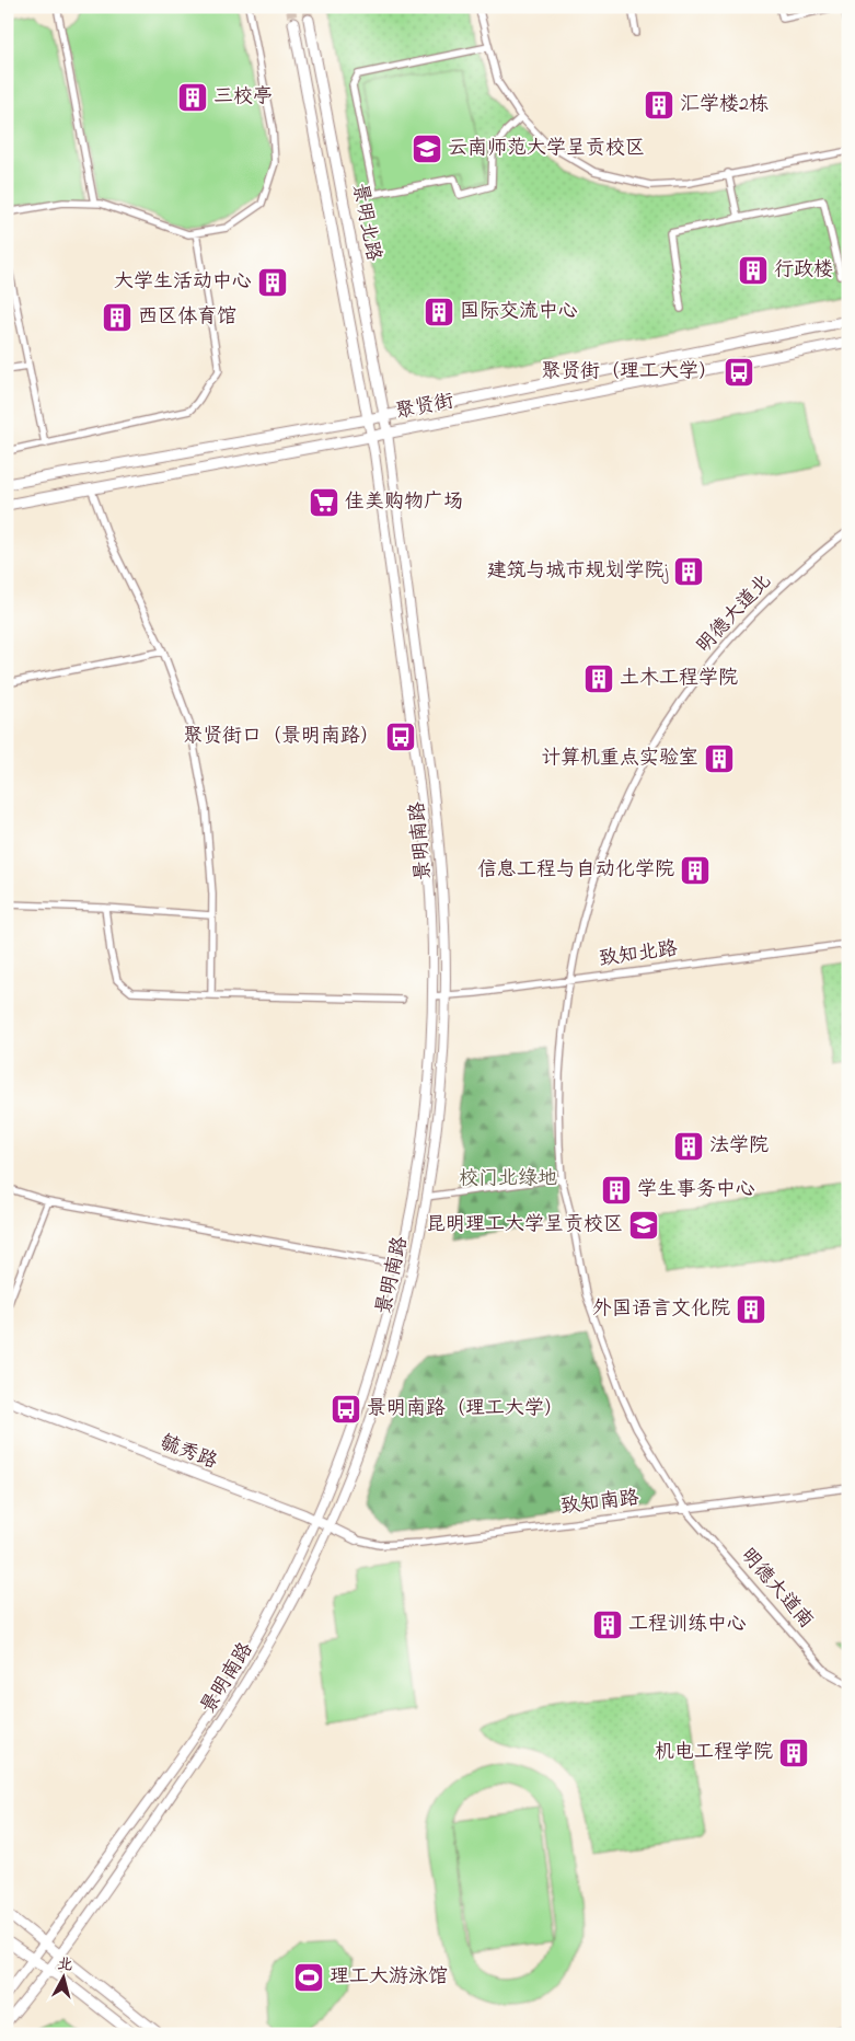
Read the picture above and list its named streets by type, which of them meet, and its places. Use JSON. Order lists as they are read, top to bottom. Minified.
{"streets":{"main road":["景明北路","聚贤街"],"street":["明德大道北","景明南路","致知北路","毓秀路","致知南路","明德大道南"]},"crossings":[["景明北路","聚贤街"],["景明北路","景明南路"],["聚贤街","景明南路"],["明德大道北","致知北路"],["明德大道北","明德大道南"],["景明南路","致知北路"],["景明南路","毓秀路"],["毓秀路","致知南路"],["致知南路","明德大道南"]],"parks":["校门北绿地"],"places":{"building":["三校亭","汇学楼2栋","行政楼","大学生活动中心","国际交流中心","西区体育馆","建筑与城市规划学院j","土木工程学院","计算机重点实验室","信息工程与自动化学院","法学院","学生事务中心","外国语言文化院","工程训练中心","机电工程学院"],"school or university":["云南师范大学呈贡校区","昆明理工大学呈贡校区"],"bus stop":["聚贤街（理工大学）","聚贤街口（景明南路）","景明南路（理工大学）"],"supermarket":["佳美购物广场"],"sports":["理工大游泳馆"]},"north":"top"}
